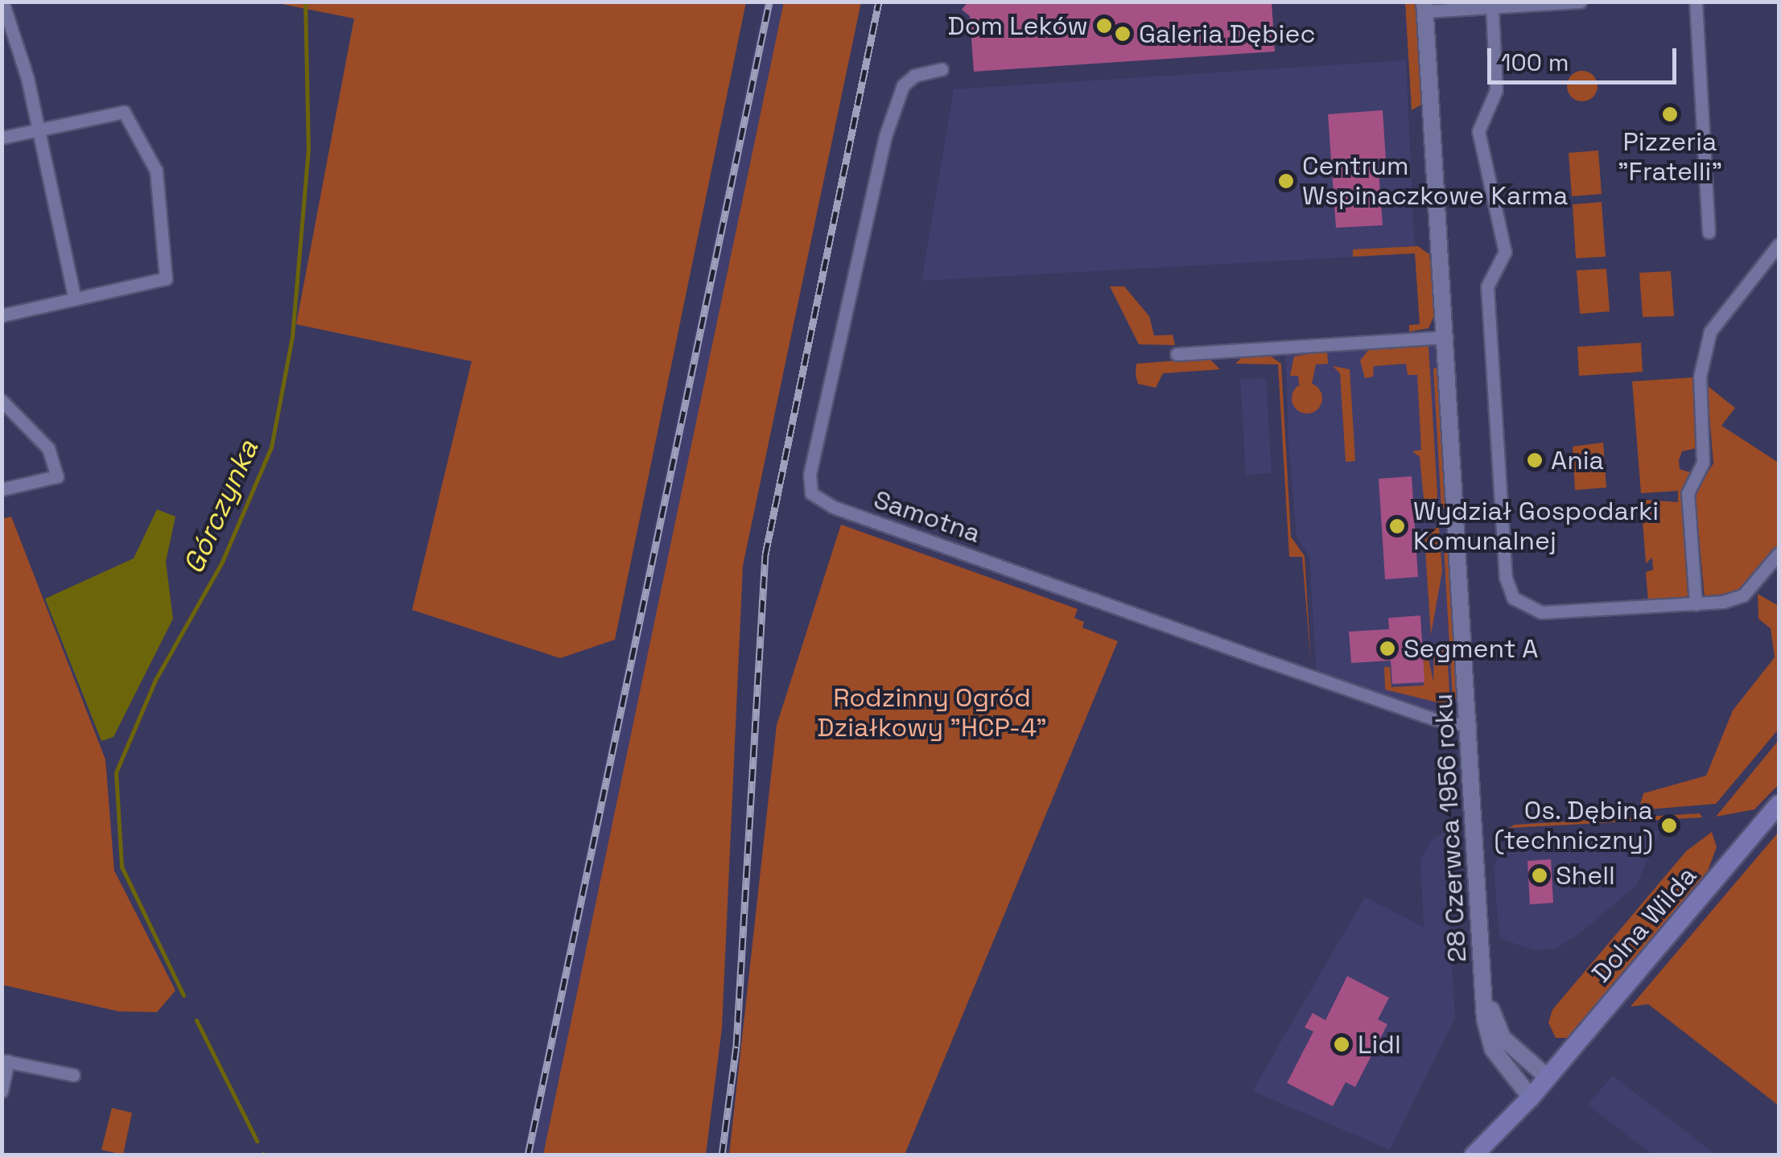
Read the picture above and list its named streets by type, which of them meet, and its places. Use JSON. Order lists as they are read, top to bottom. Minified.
{"streets":{"main road":["Dolna Wilda"],"street":["Samotna","28 Czerwca 1956 roku"]},"crossings":[["Samotna","28 Czerwca 1956 roku"],["28 Czerwca 1956 roku","Dolna Wilda"]],"water":["Górczynka"],"parks":["Rodzinny Ogród Działkowy \"HCP-4\""],"places":["Dom Leków","Galeria Dębiec","Pizzeria \"Fratelli\"","Centrum Wspinaczkowe Karma","Ania","Wydział Gospodarki Komunalnej","Segment A","Os. Dębina (techniczny)","Shell","Lidl"],"scale_bar":"100 m"}
